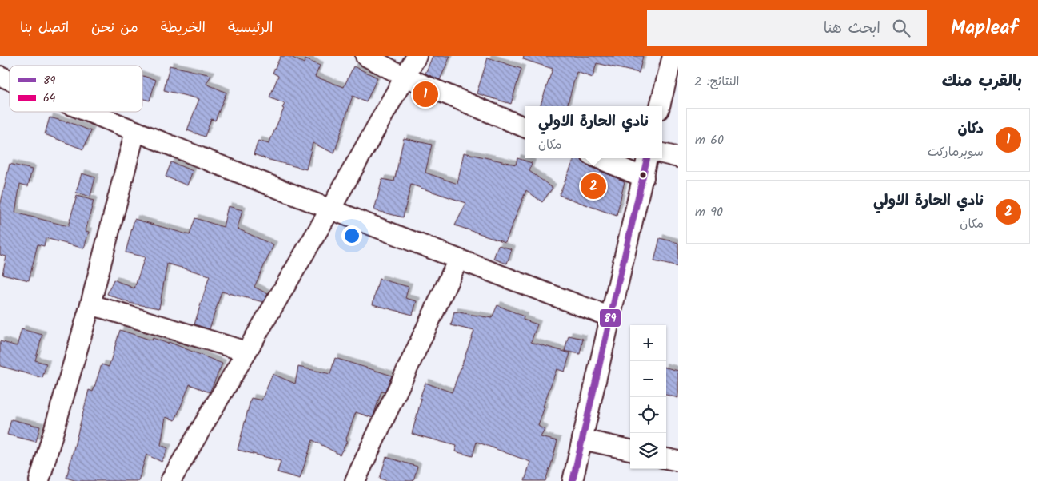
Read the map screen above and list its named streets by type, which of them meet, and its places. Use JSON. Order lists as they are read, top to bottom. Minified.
{"lines":["transit line 89"],"legend":["89","64"],"page":{"header":"Mapleaf","search":"ابحث هنا","nav":["الرئيسية","الخريطة","من نحن","اتصل بنا"],"heading":["بالقرب منك","النتائج: 2"],"pins":["1","2"],"popup":["نادي الحارة الاولي","مكان"],"list":[{"mark":"1","name":"دكان","note":"سوبرماركت","value":"60 m"},{"mark":"2","name":"نادي الحارة الاولي","note":"مكان","value":"90 m"}],"map_buttons":["+","−"]}}
